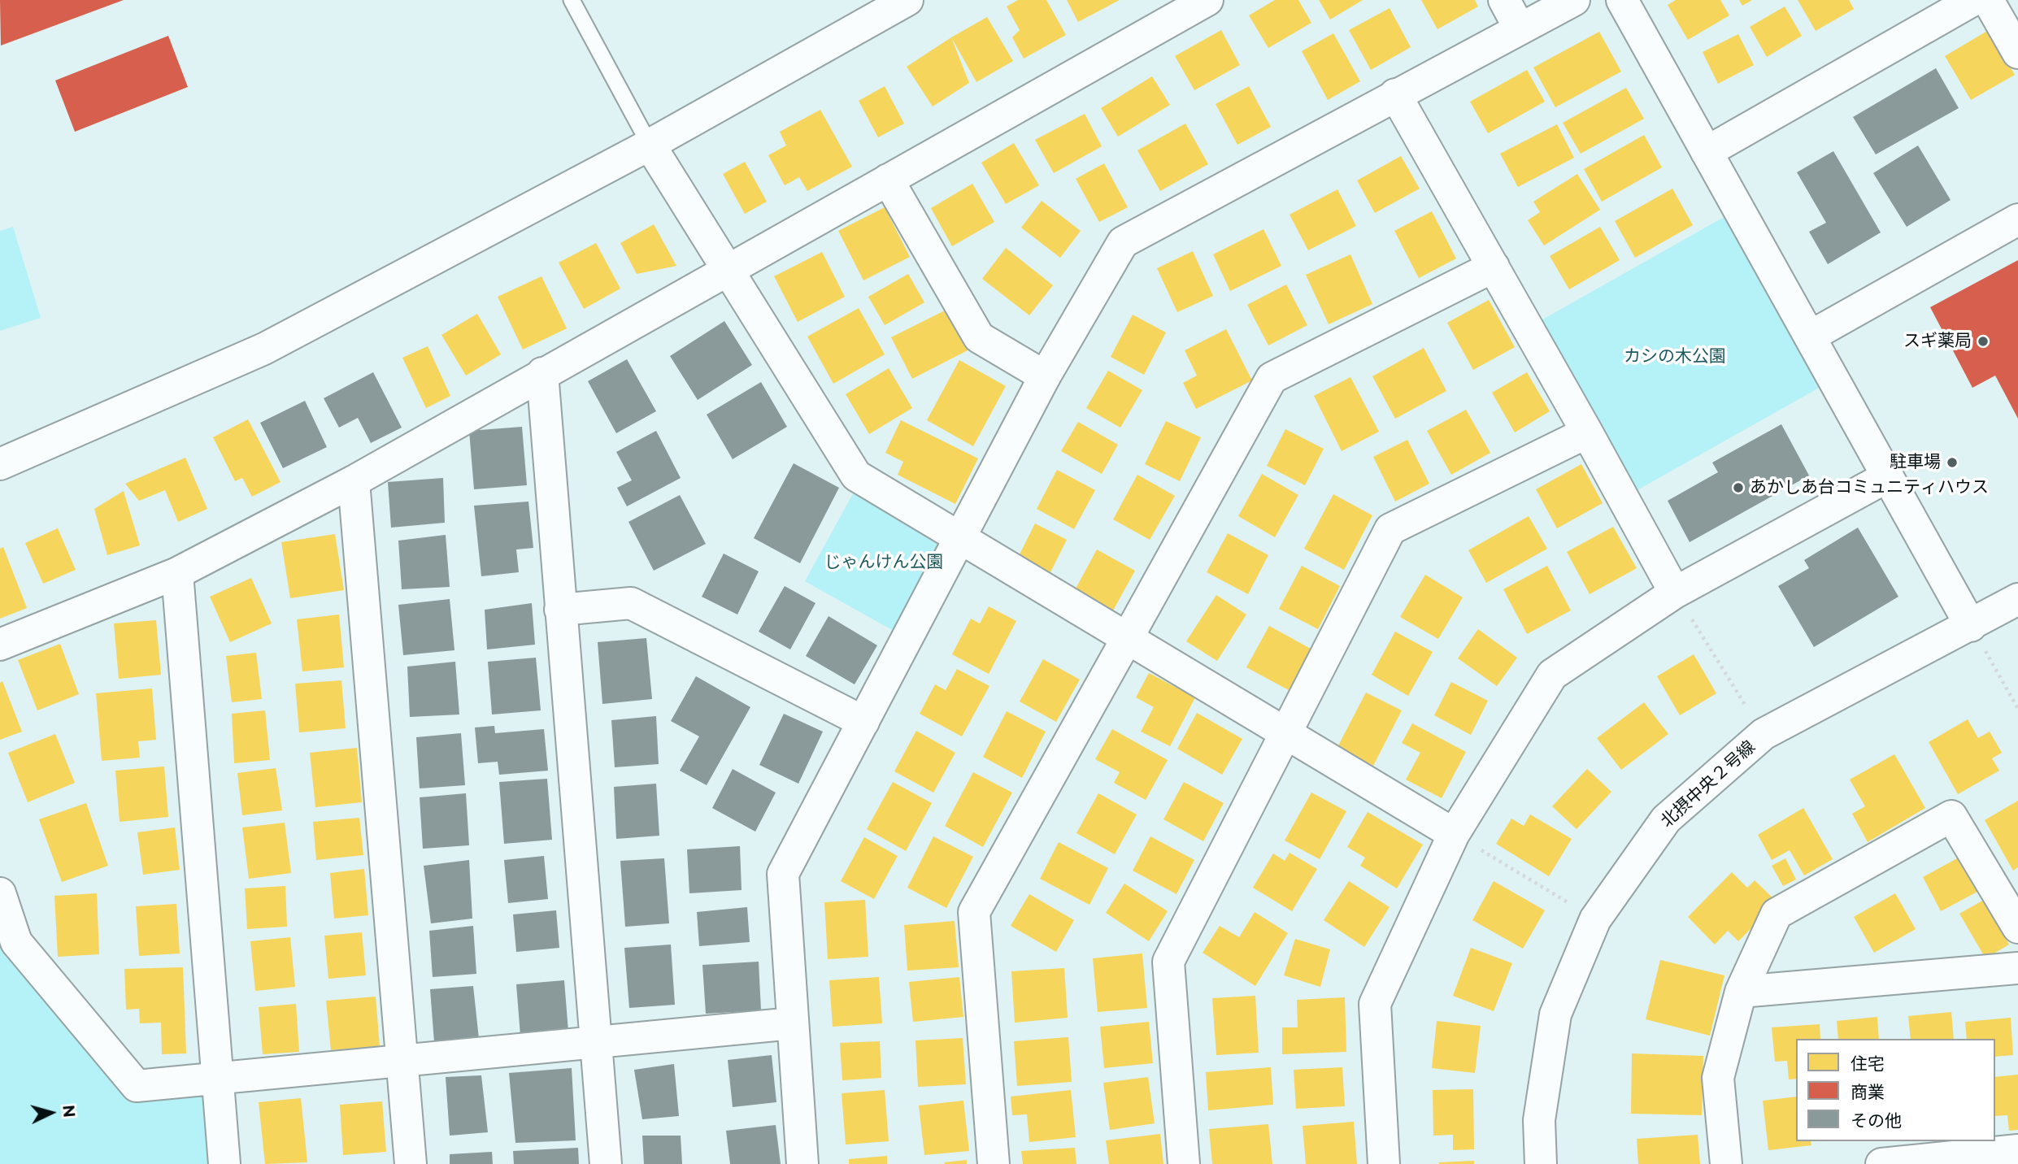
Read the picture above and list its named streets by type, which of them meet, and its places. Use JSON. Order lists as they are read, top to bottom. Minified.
{"streets":{"street":["北摂中央２号線"]},"parks":["カシの木公園","じゃんけん公園"],"places":["スギ薬局","駐車場","あかしあ台コミュニティハウス"],"legend":["住宅","商業","その他"],"north":"right"}
